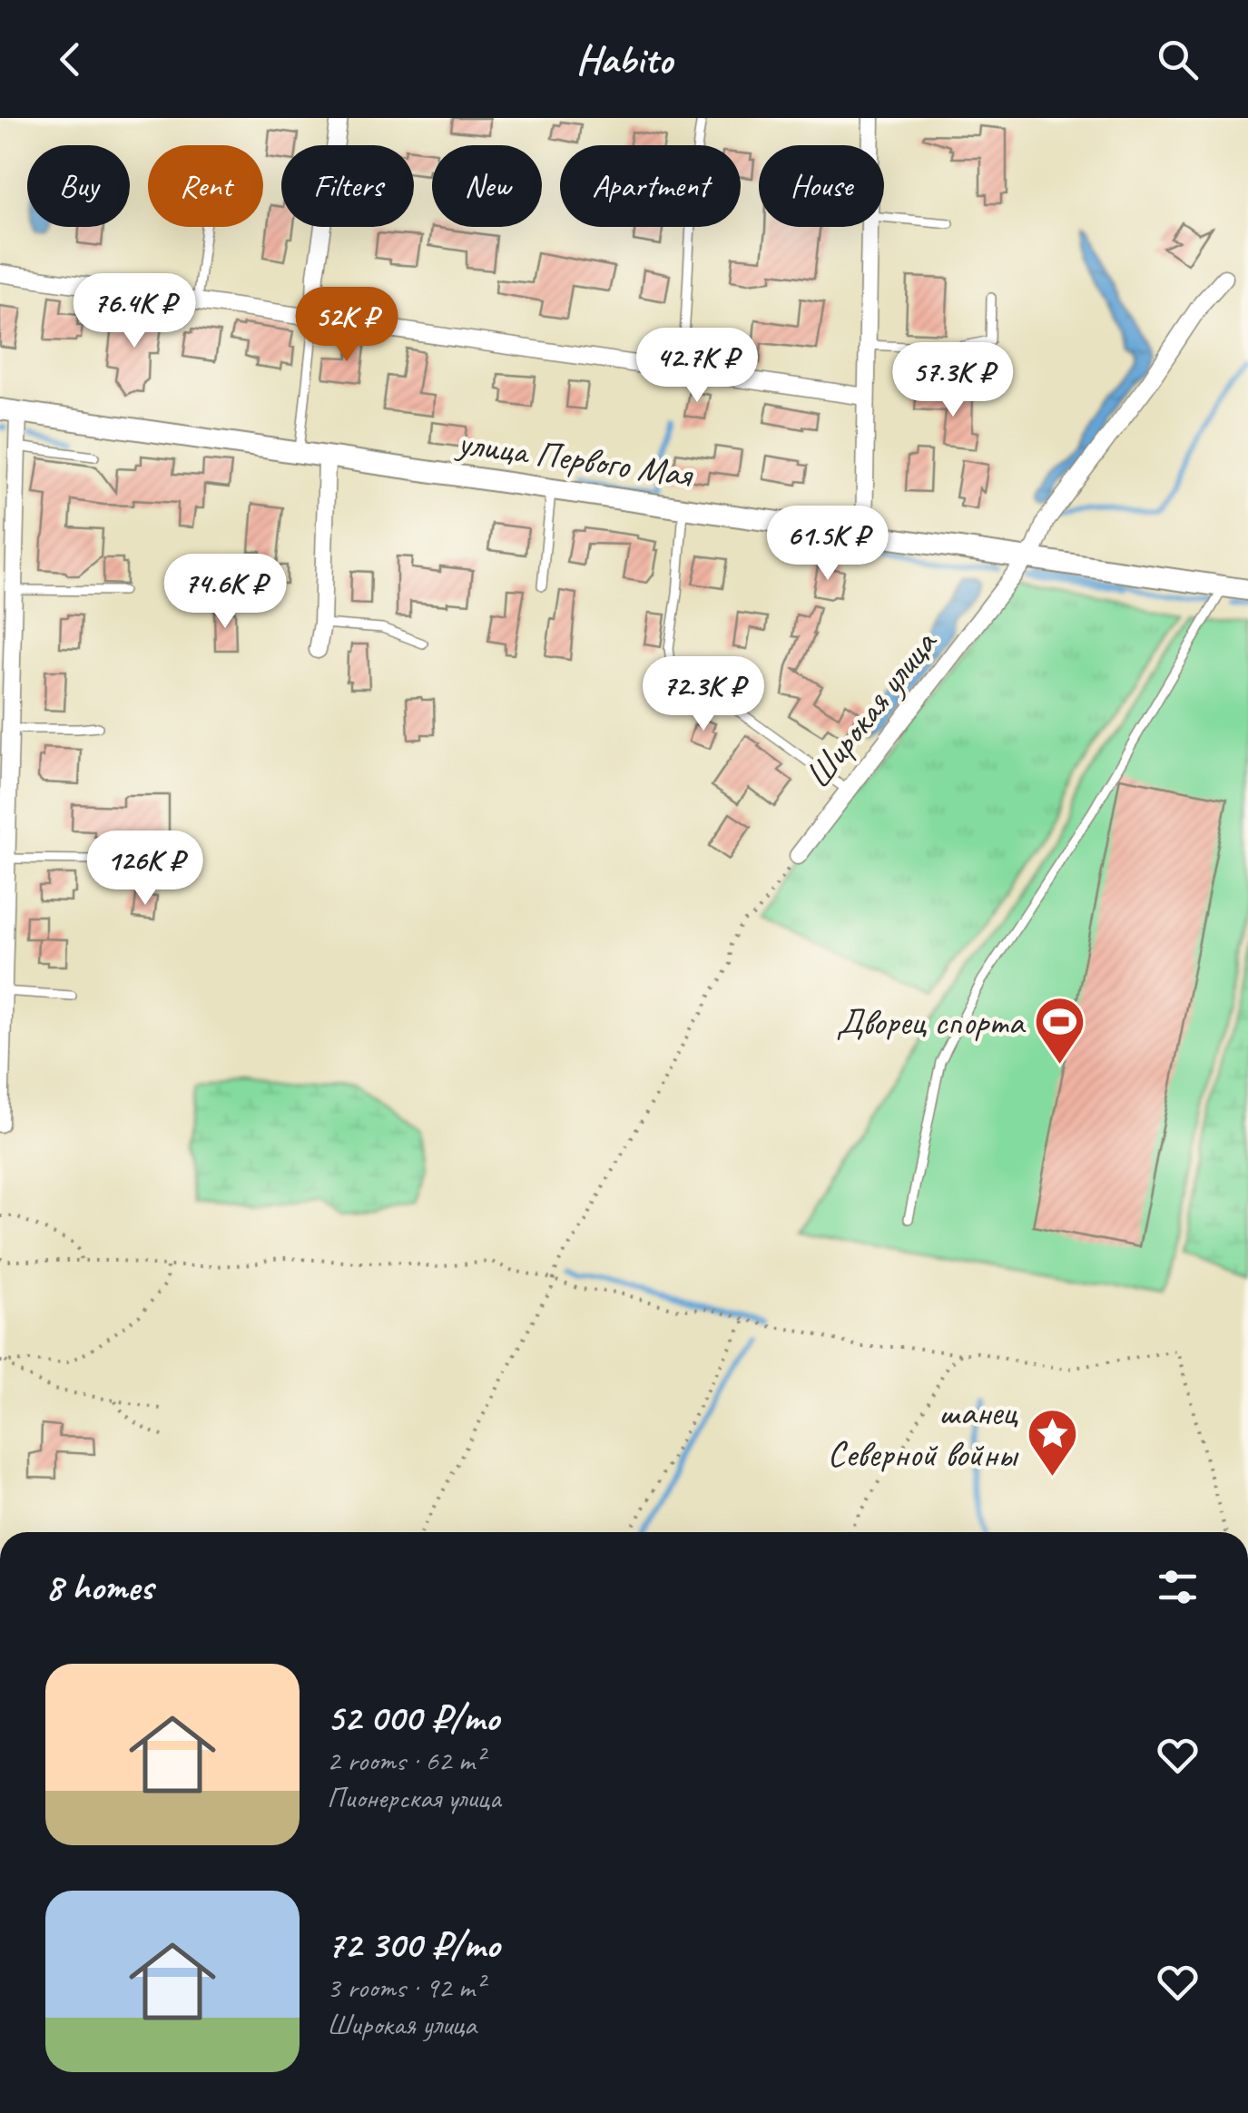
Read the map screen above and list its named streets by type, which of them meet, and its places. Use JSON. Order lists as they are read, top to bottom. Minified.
{"streets":{"street":["улица Первого Мая","Широкая улица"]},"crossings":[["улица Первого Мая","Широкая улица"]],"places":{"sports":["Дворец спорта"],"place":["шанец Северной войны"]},"page":{"header":"Habito","chip":["Buy","Rent","Filters","New","Apartment","House"],"price":["76.4K ₽","52K ₽","42.7K ₽","57.3K ₽","61.5K ₽","74.6K ₽","72.3K ₽","126K ₽"],"heading":"8 homes","list":[{"name":"52 000 ₽/mo","note":"2 rooms · 62 m² · Пионерская улица"},{"name":"72 300 ₽/mo","note":"3 rooms · 92 m² · Широкая улица"}]}}
